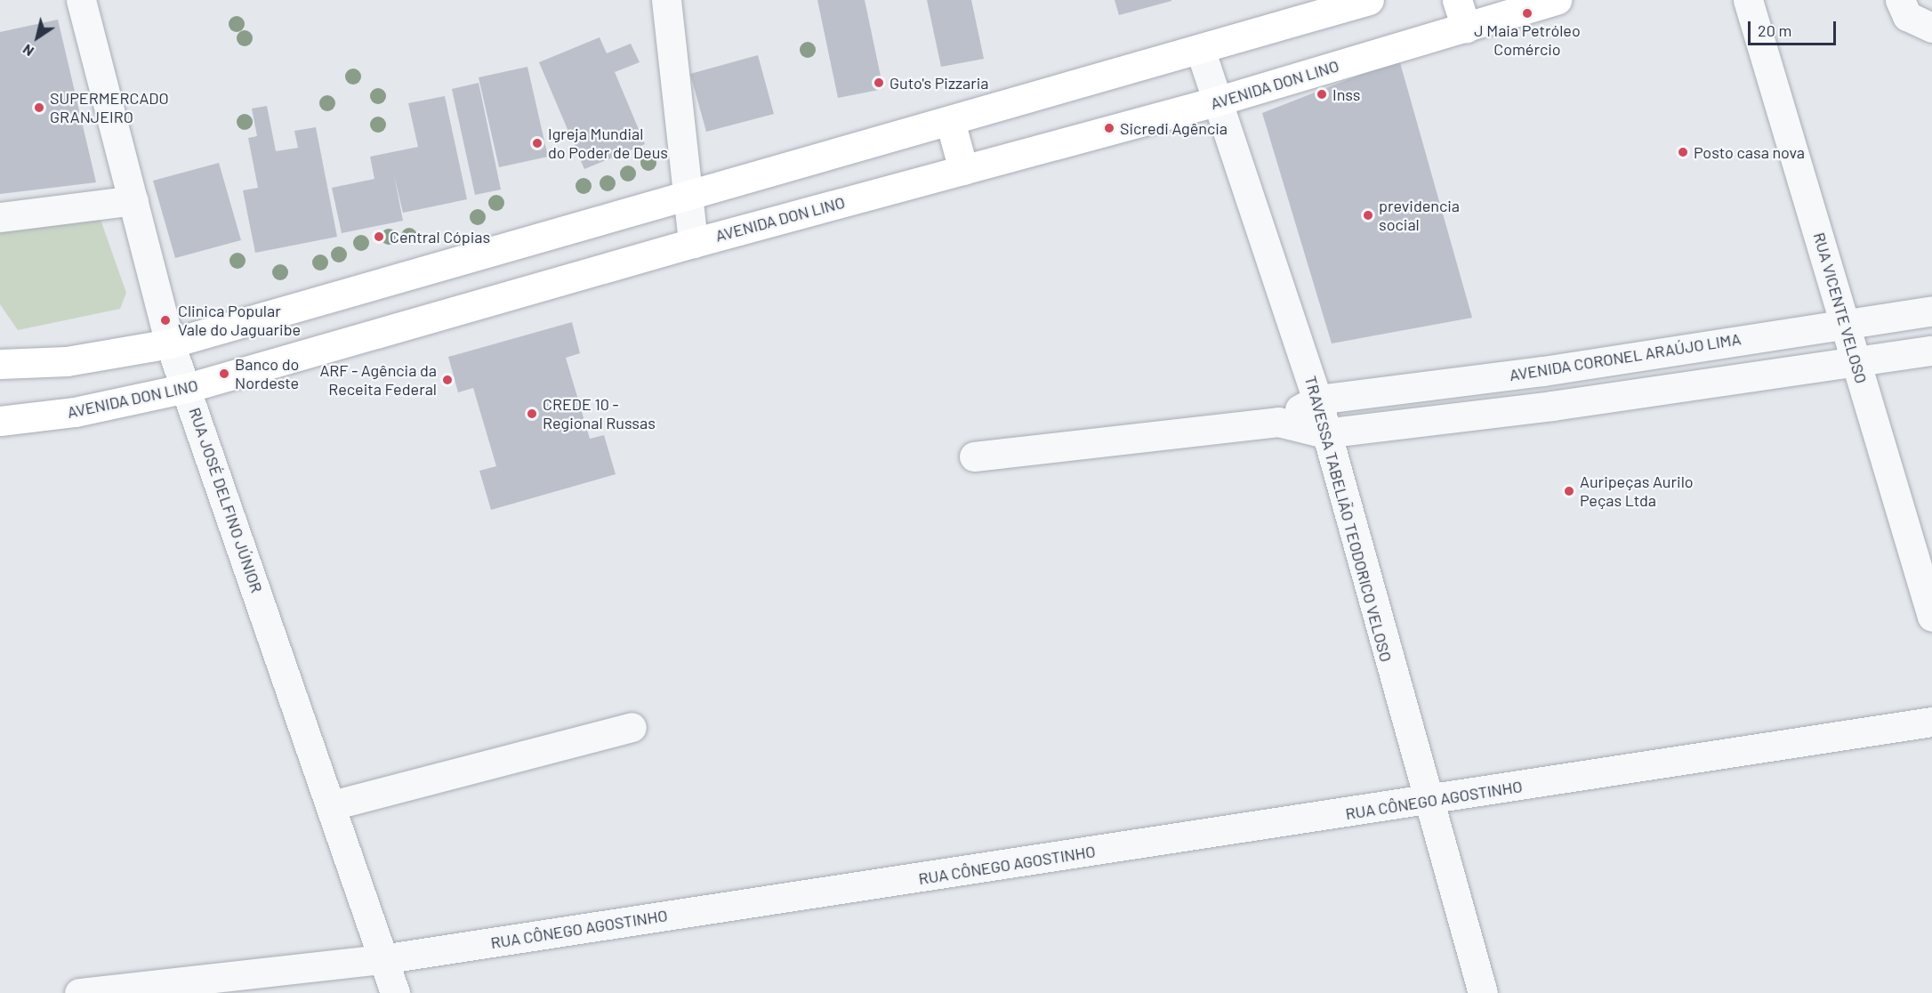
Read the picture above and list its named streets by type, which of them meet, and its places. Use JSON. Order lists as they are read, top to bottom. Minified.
{"streets":{"main road":["AVENIDA DON LINO"],"street":["RUA VICENTE VELOSO","AVENIDA CORONEL ARAÚJO LIMA","RUA JOSÉ DELFINO JÚNIOR","TRAVESSA TABELIÃO TEODORICO VELOSO","RUA CÔNEGO AGOSTINHO"]},"crossings":[["AVENIDA DON LINO","RUA JOSÉ DELFINO JÚNIOR"],["AVENIDA DON LINO","TRAVESSA TABELIÃO TEODORICO VELOSO"],["RUA VICENTE VELOSO","AVENIDA CORONEL ARAÚJO LIMA"],["AVENIDA CORONEL ARAÚJO LIMA","TRAVESSA TABELIÃO TEODORICO VELOSO"],["RUA JOSÉ DELFINO JÚNIOR","RUA CÔNEGO AGOSTINHO"],["TRAVESSA TABELIÃO TEODORICO VELOSO","RUA CÔNEGO AGOSTINHO"]],"places":["J Maia Petróleo Comércio","Guto's Pizzaria","Inss","SUPERMERCADO GRANJEIRO","Sicredi Agência","Igreja Mundial do Poder de Deus","Posto casa nova","previdencia social","Central Cópias","Clinica Popular Vale do Jaguaribe","Banco do Nordeste","ARF - Agência da Receita Federal","CREDE 10 - Regional Russas","Auripeças Aurilo Peças Ltda"],"scale_bar":"20 m","north":"bottom left"}
